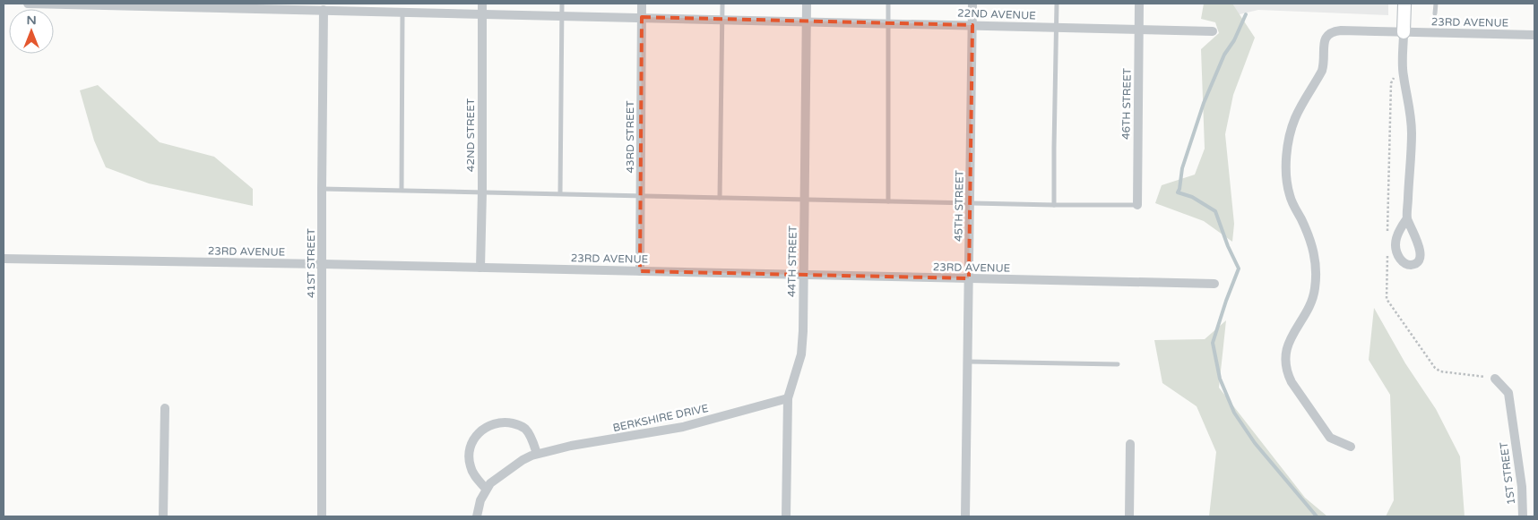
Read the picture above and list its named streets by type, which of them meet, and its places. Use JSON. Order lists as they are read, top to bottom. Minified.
{"streets":{"street":["22ND AVENUE","23RD AVENUE","46TH STREET","42ND STREET","43RD STREET","45TH STREET","44TH STREET","41ST STREET","BERKSHIRE DRIVE","1ST STREET"]},"crossings":[["22ND AVENUE","46TH STREET"],["22ND AVENUE","42ND STREET"],["22ND AVENUE","43RD STREET"],["22ND AVENUE","45TH STREET"],["22ND AVENUE","44TH STREET"],["22ND AVENUE","41ST STREET"],["23RD AVENUE","42ND STREET"],["23RD AVENUE","43RD STREET"],["23RD AVENUE","45TH STREET"],["23RD AVENUE","44TH STREET"],["23RD AVENUE","41ST STREET"],["44TH STREET","BERKSHIRE DRIVE"]],"north":"top"}
